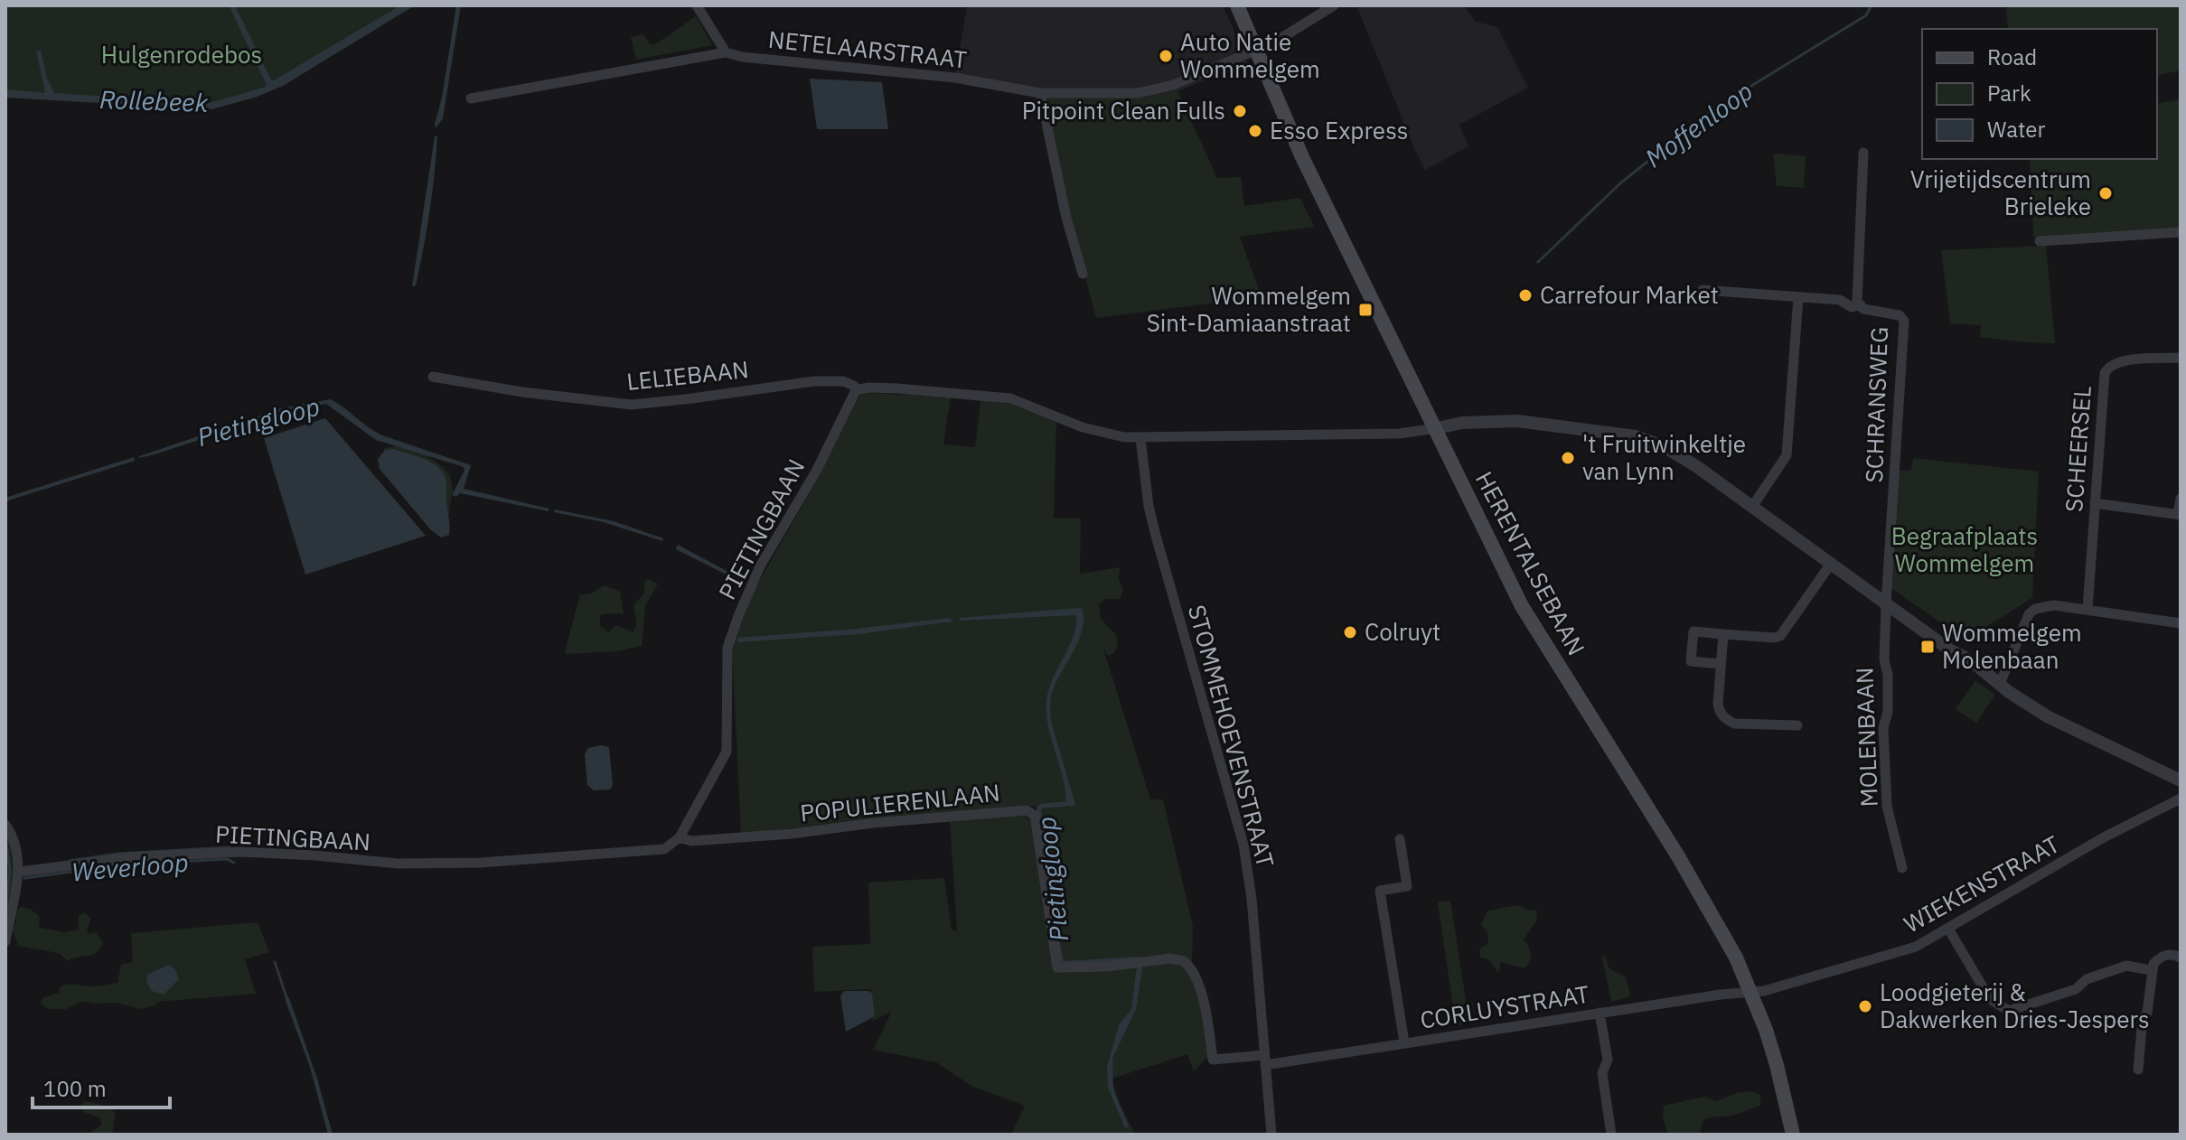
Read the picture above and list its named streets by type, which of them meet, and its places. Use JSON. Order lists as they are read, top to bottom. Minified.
{"streets":{"main road":["HERENTALSEBAAN"],"street":["NETELAARSTRAAT","LELIEBAAN","SCHRANSWEG","SCHEERSEL","PIETINGBAAN","STOMMEHOEVENSTRAAT","MOLENBAAN","POPULIERENLAAN","WIEKENSTRAAT","CORLUYSTRAAT"]},"crossings":[["NETELAARSTRAAT","HERENTALSEBAAN"],["LELIEBAAN","PIETINGBAAN"],["SCHRANSWEG","MOLENBAAN"],["PIETINGBAAN","POPULIERENLAAN"],["HERENTALSEBAAN","WIEKENSTRAAT"],["HERENTALSEBAAN","CORLUYSTRAAT"],["STOMMEHOEVENSTRAAT","POPULIERENLAAN"],["STOMMEHOEVENSTRAAT","CORLUYSTRAAT"],["POPULIERENLAAN","CORLUYSTRAAT"],["WIEKENSTRAAT","CORLUYSTRAAT"]],"water":["Rollebeek","Moffenloop","Pietingloop","Weverloop"],"parks":["Hulgenrodebos","Begraafplaats Wommelgem"],"places":{"other":["Auto Natie Wommelgem","Pitpoint Clean Fulls","Esso Express","Vrijetijdscentrum Brieleke","Carrefour Market","'t Fruitwinkeltje van Lynn","Colruyt","Loodgieterij & Dakwerken Dries-Jespers"],"transit":["Wommelgem Sint-Damiaanstraat","Wommelgem Molenbaan"]},"legend":["Road","Park","Water"],"scale_bar":"100 m"}
